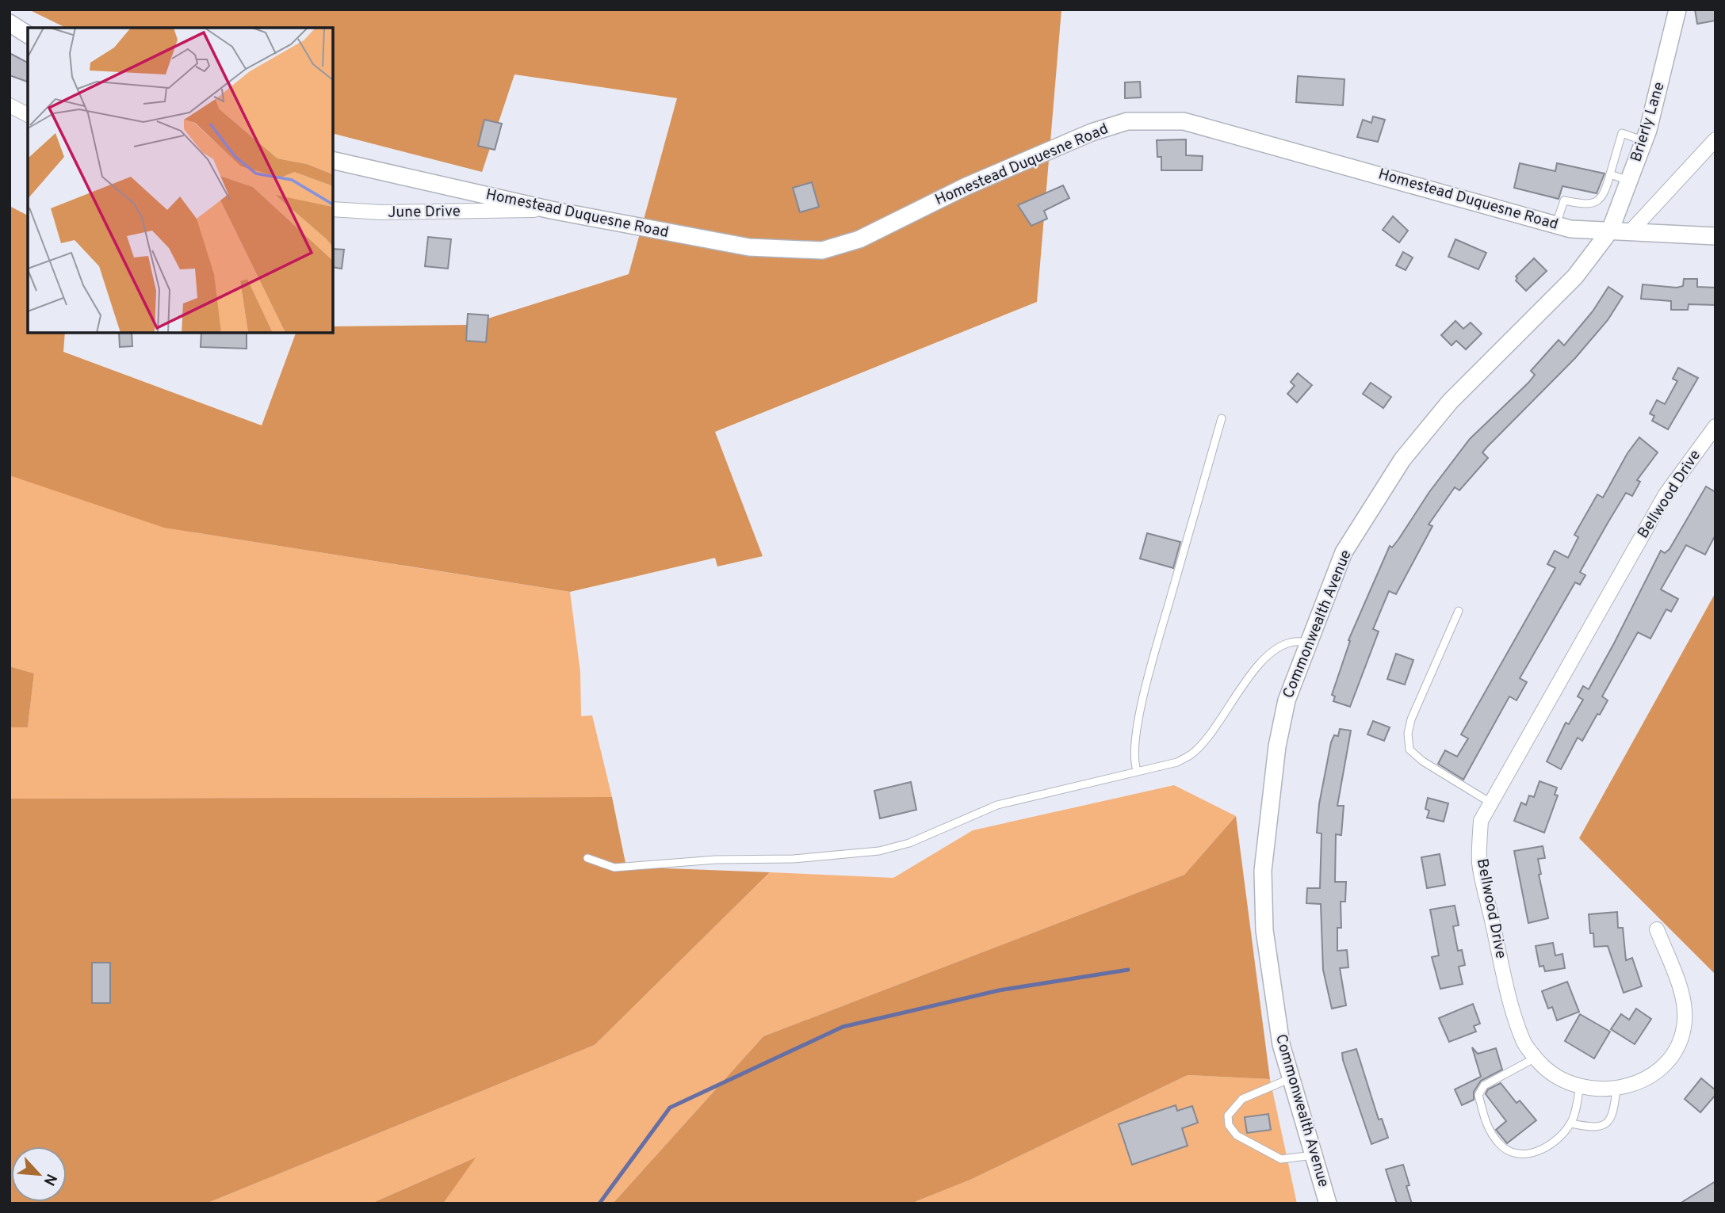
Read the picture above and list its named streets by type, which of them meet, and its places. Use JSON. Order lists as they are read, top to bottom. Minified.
{"streets":{"street":["Brierly Lane","Homestead Duquesne Road","June Drive","Bellwood Drive","Commonwealth Avenue"]},"crossings":[["Brierly Lane","Homestead Duquesne Road"],["Brierly Lane","Commonwealth Avenue"],["Homestead Duquesne Road","June Drive"],["Homestead Duquesne Road","Commonwealth Avenue"]],"north":"bottom right"}
